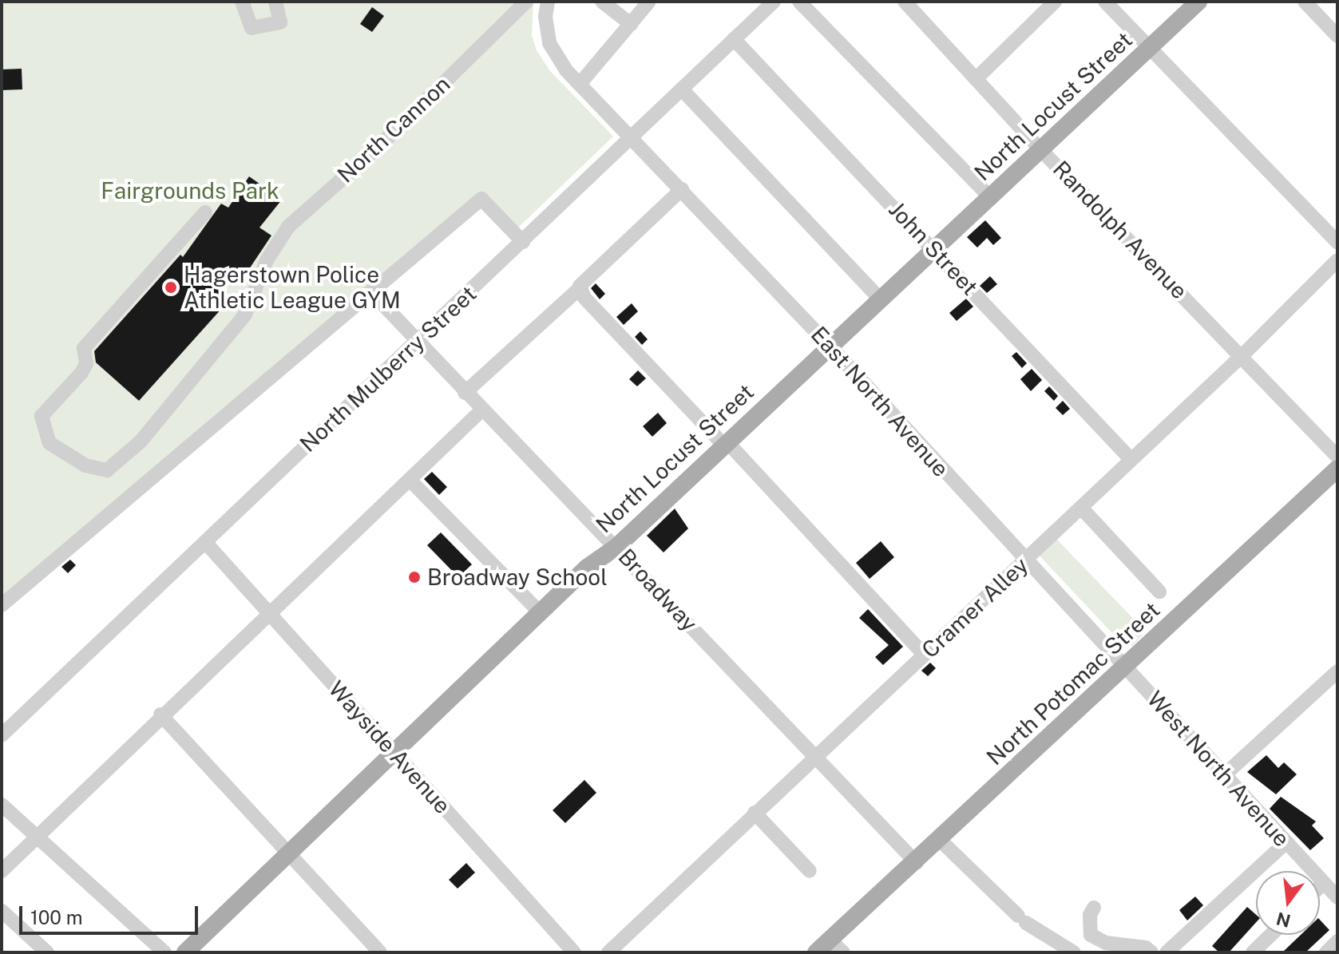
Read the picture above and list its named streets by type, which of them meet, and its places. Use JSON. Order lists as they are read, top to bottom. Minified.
{"streets":{"main road":["North Locust Street","North Potomac Street"],"street":["North Cannon","Randolph Avenue","John Street","North Mulberry Street","East North Avenue","Broadway","Cramer Alley","Wayside Avenue","West North Avenue"]},"crossings":[["North Locust Street","Randolph Avenue"],["North Locust Street","John Street"],["North Locust Street","East North Avenue"],["North Locust Street","Broadway"],["North Locust Street","Wayside Avenue"],["Randolph Avenue","Cramer Alley"],["John Street","North Mulberry Street"],["John Street","Cramer Alley"],["North Mulberry Street","East North Avenue"],["North Mulberry Street","Broadway"],["North Mulberry Street","Wayside Avenue"],["East North Avenue","Cramer Alley"],["East North Avenue","North Potomac Street"],["East North Avenue","West North Avenue"],["Broadway","Cramer Alley"],["Broadway","North Potomac Street"],["North Potomac Street","West North Avenue"]],"parks":["Fairgrounds Park"],"places":["Hagerstown Police Athletic League GYM","Broadway School"],"scale_bar":"100 m","north":"bottom"}
